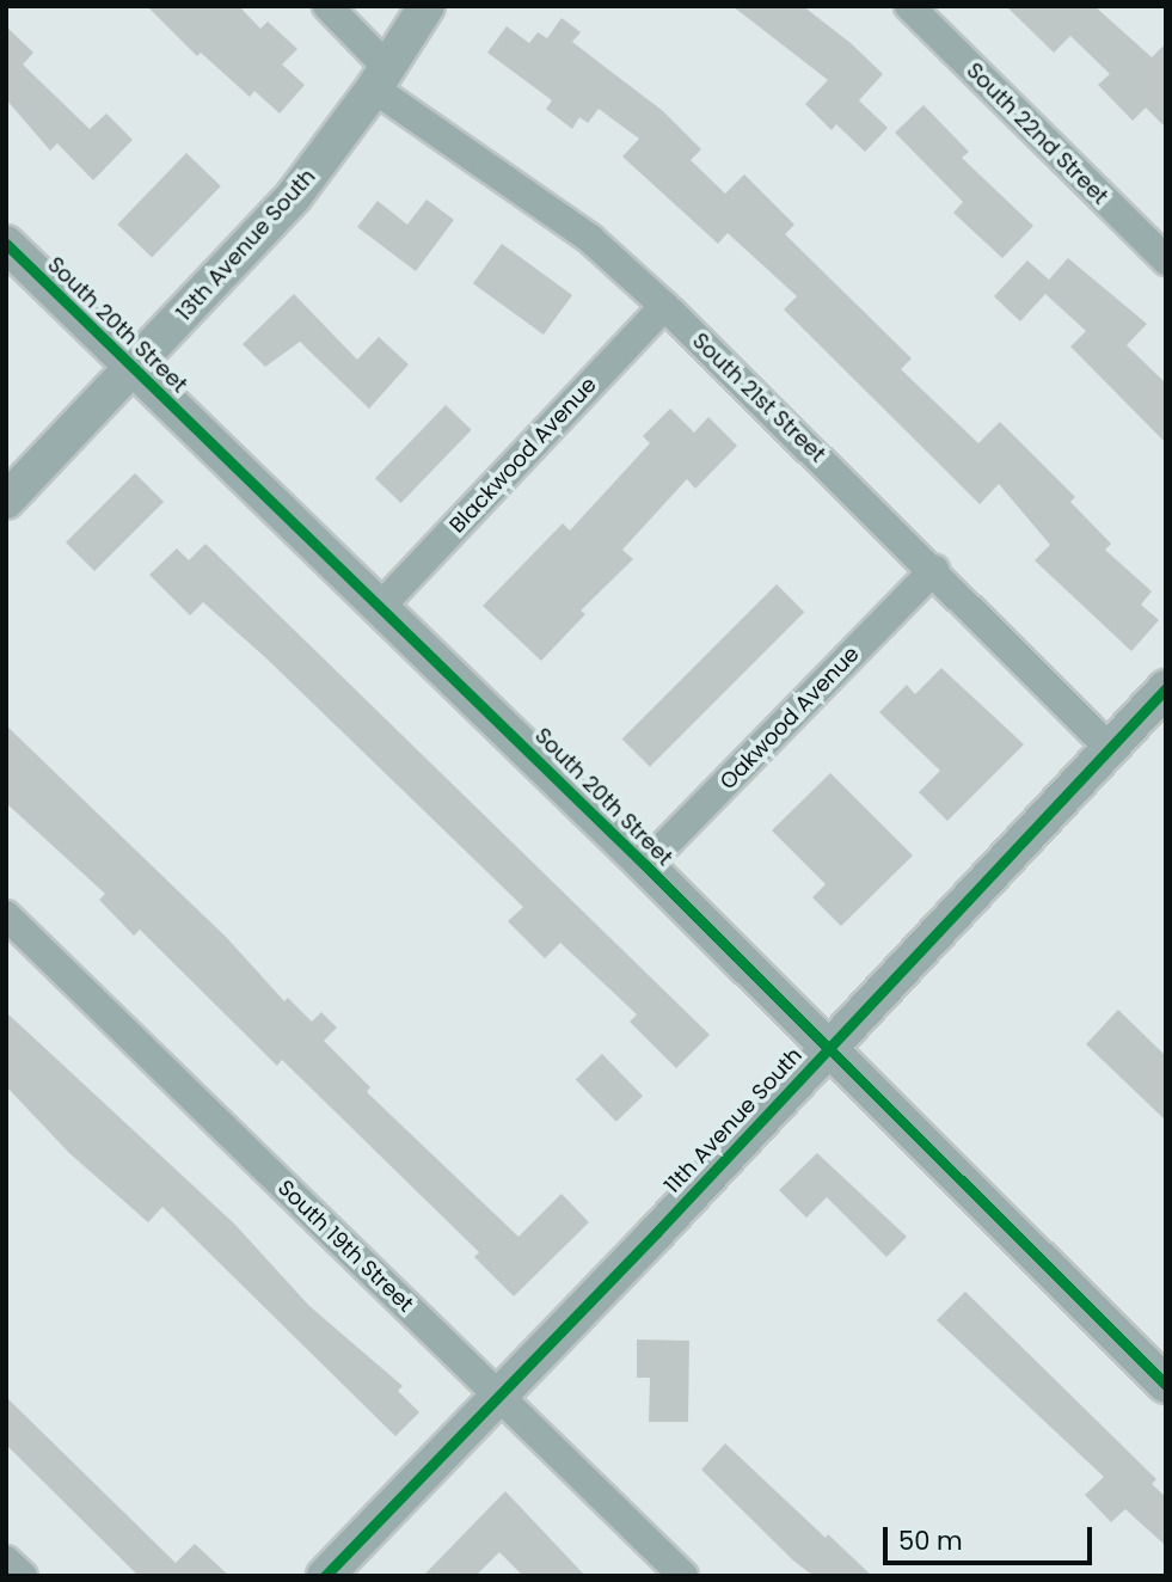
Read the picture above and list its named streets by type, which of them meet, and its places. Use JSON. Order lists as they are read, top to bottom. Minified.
{"streets":{"street":["South 22nd Street","13th Avenue South","South 20th Street","South 21st Street","Blackwood Avenue","Oakwood Avenue","11th Avenue South","South 19th Street"]},"crossings":[["13th Avenue South","South 20th Street"],["13th Avenue South","South 21st Street"],["South 20th Street","Blackwood Avenue"],["South 20th Street","Oakwood Avenue"],["South 20th Street","11th Avenue South"],["South 21st Street","Blackwood Avenue"],["South 21st Street","Oakwood Avenue"],["South 21st Street","11th Avenue South"],["11th Avenue South","South 19th Street"]],"scale_bar":"50 m"}
